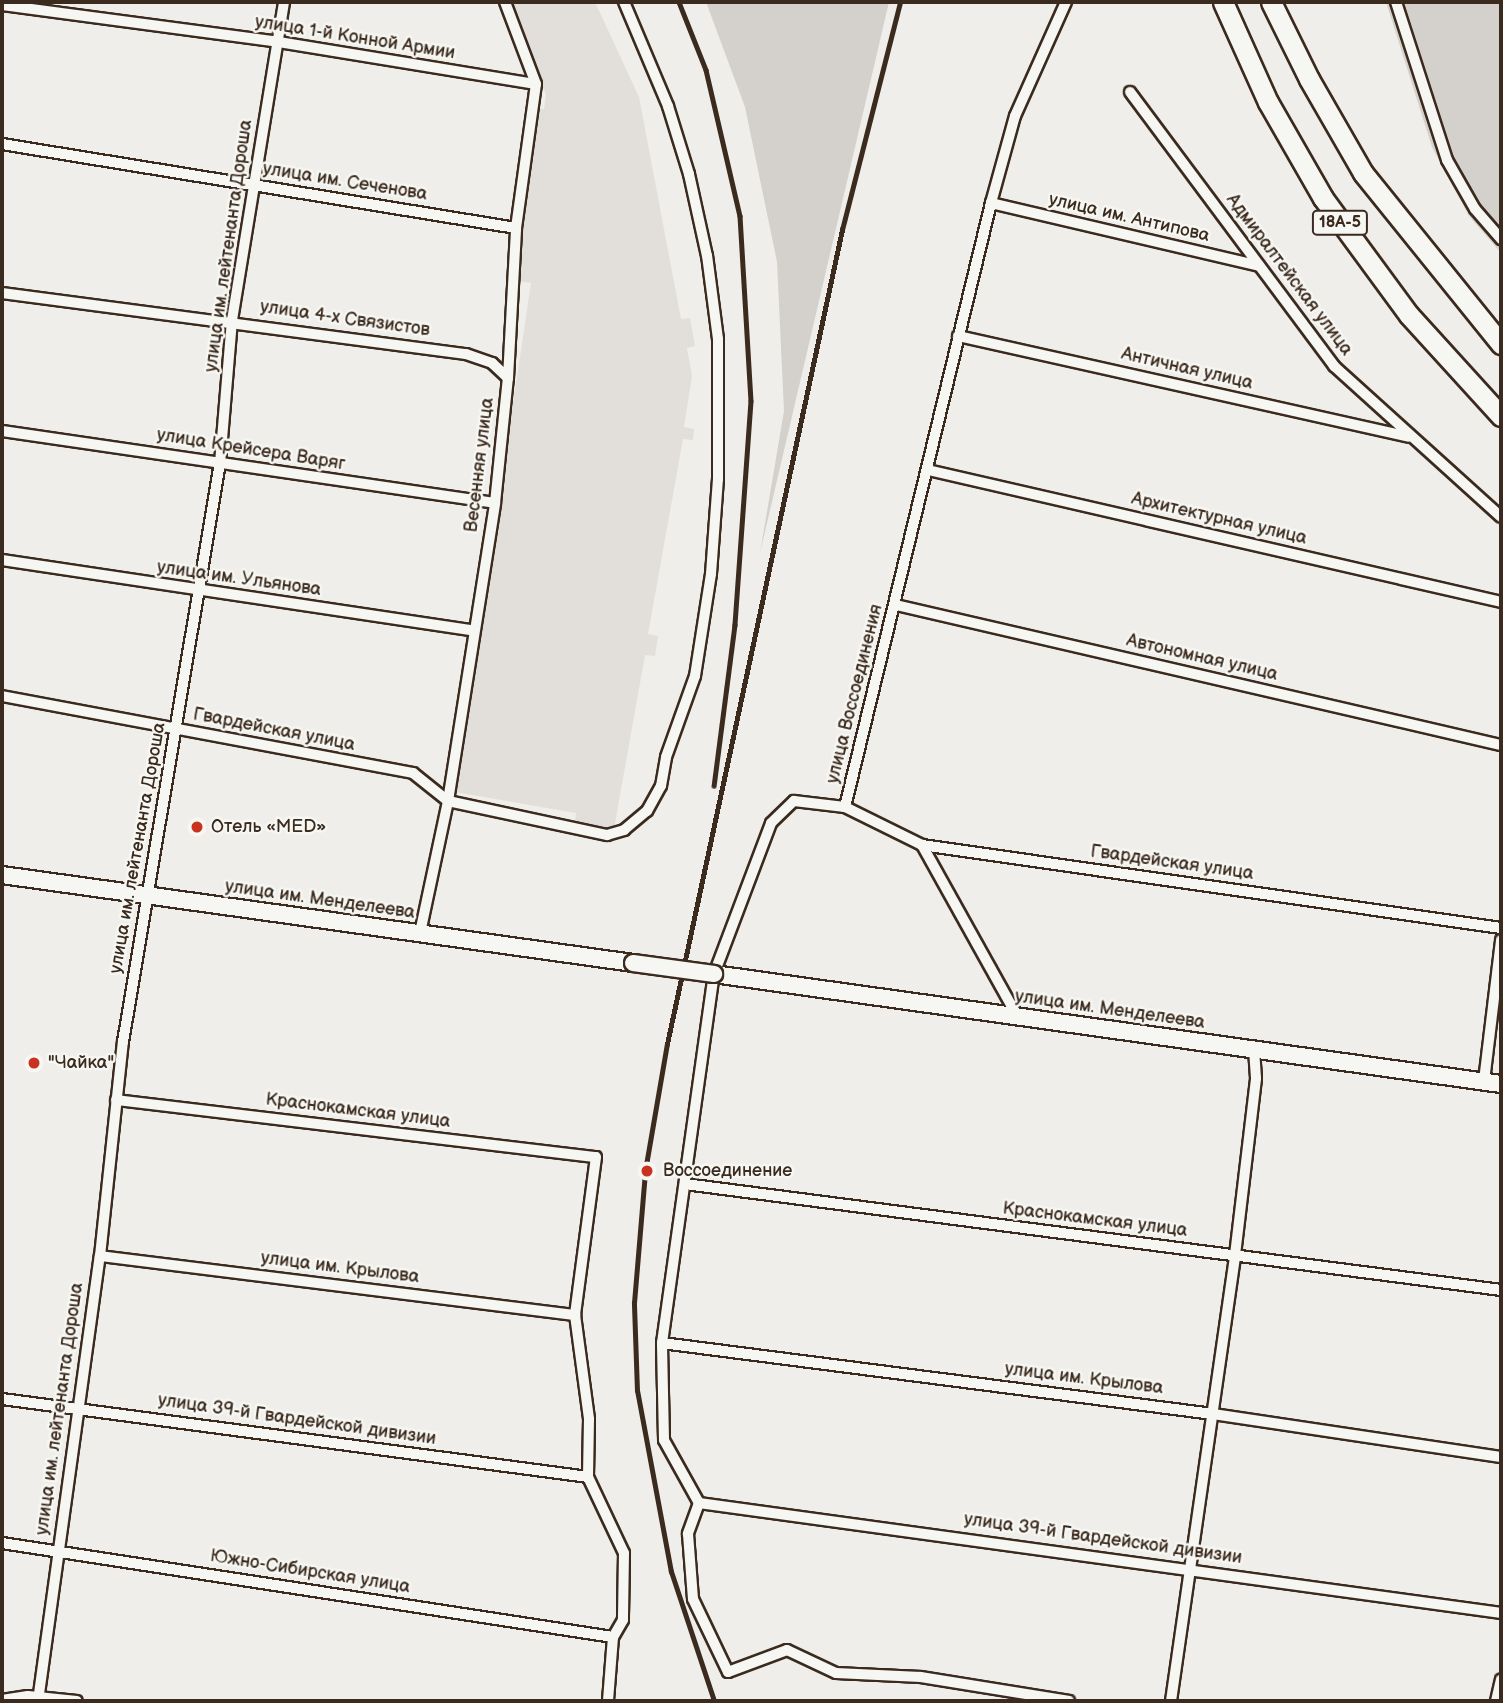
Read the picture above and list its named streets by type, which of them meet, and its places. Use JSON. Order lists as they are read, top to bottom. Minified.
{"streets":{"highway":["18А-5"],"main road":["улица им. Менделеева"],"street":["улица 1-й Конной Армии","улица им. Сеченова","улица им. Антипова","улица им. лейтенанта Дороша","Адмиралтейская улица","улица 4-х Связистов","Античная улица","улица Крейсера Варяг","Весенняя улица","Архитектурная улица","улица им. Ульянова","Автономная улица","улица Воссоединения","Гвардейская улица","Краснокамская улица","улица им. Крылова","улица 39-й Гвардейской дивизии","Южно-Сибирская улица"]},"crossings":[["улица 1-й Конной Армии","улица им. лейтенанта Дороша"],["улица 1-й Конной Армии","Весенняя улица"],["улица им. Сеченова","улица им. лейтенанта Дороша"],["улица им. Сеченова","Весенняя улица"],["улица им. Антипова","Адмиралтейская улица"],["улица им. Антипова","улица Воссоединения"],["улица им. лейтенанта Дороша","улица 4-х Связистов"],["улица им. лейтенанта Дороша","улица Крейсера Варяг"],["улица им. лейтенанта Дороша","улица им. Ульянова"],["улица им. лейтенанта Дороша","Гвардейская улица"],["улица им. лейтенанта Дороша","улица им. Менделеева"],["улица им. лейтенанта Дороша","Краснокамская улица"],["улица им. лейтенанта Дороша","улица им. Крылова"],["улица им. лейтенанта Дороша","улица 39-й Гвардейской дивизии"],["улица им. лейтенанта Дороша","Южно-Сибирская улица"],["Адмиралтейская улица","Античная улица"],["улица 4-х Связистов","Весенняя улица"],["Античная улица","улица Воссоединения"],["улица Крейсера Варяг","Весенняя улица"],["Весенняя улица","улица им. Ульянова"],["Весенняя улица","Гвардейская улица"],["Весенняя улица","улица им. Менделеева"],["Архитектурная улица","улица Воссоединения"],["Автономная улица","улица Воссоединения"],["улица Воссоединения","Гвардейская улица"],["улица Воссоединения","улица им. Менделеева"],["улица Воссоединения","Краснокамская улица"],["улица Воссоединения","улица им. Крылова"],["улица Воссоединения","улица 39-й Гвардейской дивизии"],["Краснокамская улица","улица им. Крылова"]],"places":["Отель «MED»","\"Чайка\"","Воссоединение"]}
